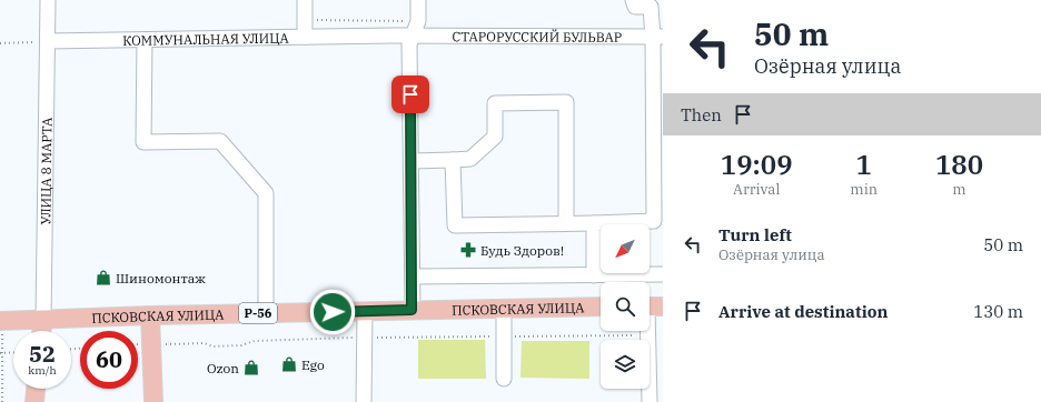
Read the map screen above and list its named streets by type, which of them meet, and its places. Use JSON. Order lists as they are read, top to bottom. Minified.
{"streets":{"main road":["УЛИЦА 8 МАРТА","ПСКОВСКАЯ УЛИЦА","Р-56"],"street":["СТАРОРУССКИЙ БУЛЬВАР","КОММУНАЛЬНАЯ УЛИЦА"]},"crossings":[["СТАРОРУССКИЙ БУЛЬВАР","КОММУНАЛЬНАЯ УЛИЦА"],["КОММУНАЛЬНАЯ УЛИЦА","УЛИЦА 8 МАРТА"],["УЛИЦА 8 МАРТА","ПСКОВСКАЯ УЛИЦА"]],"places":{"pharmacy":["Будь Здоров!"],"shop":["Шиномонтаж","Ego","Ozon"]},"north":"bottom left","page":{"turn":["50 m","Озёрная улица"],"then":"Then","eta":["19:09","Arrival","1","min","180","m"],"list":[{"name":"Turn left","note":"Озёрная улица","value":"50 m"},{"name":"Arrive at destination","value":"130 m"}],"speed":"52 km/h","limit":"60"}}
